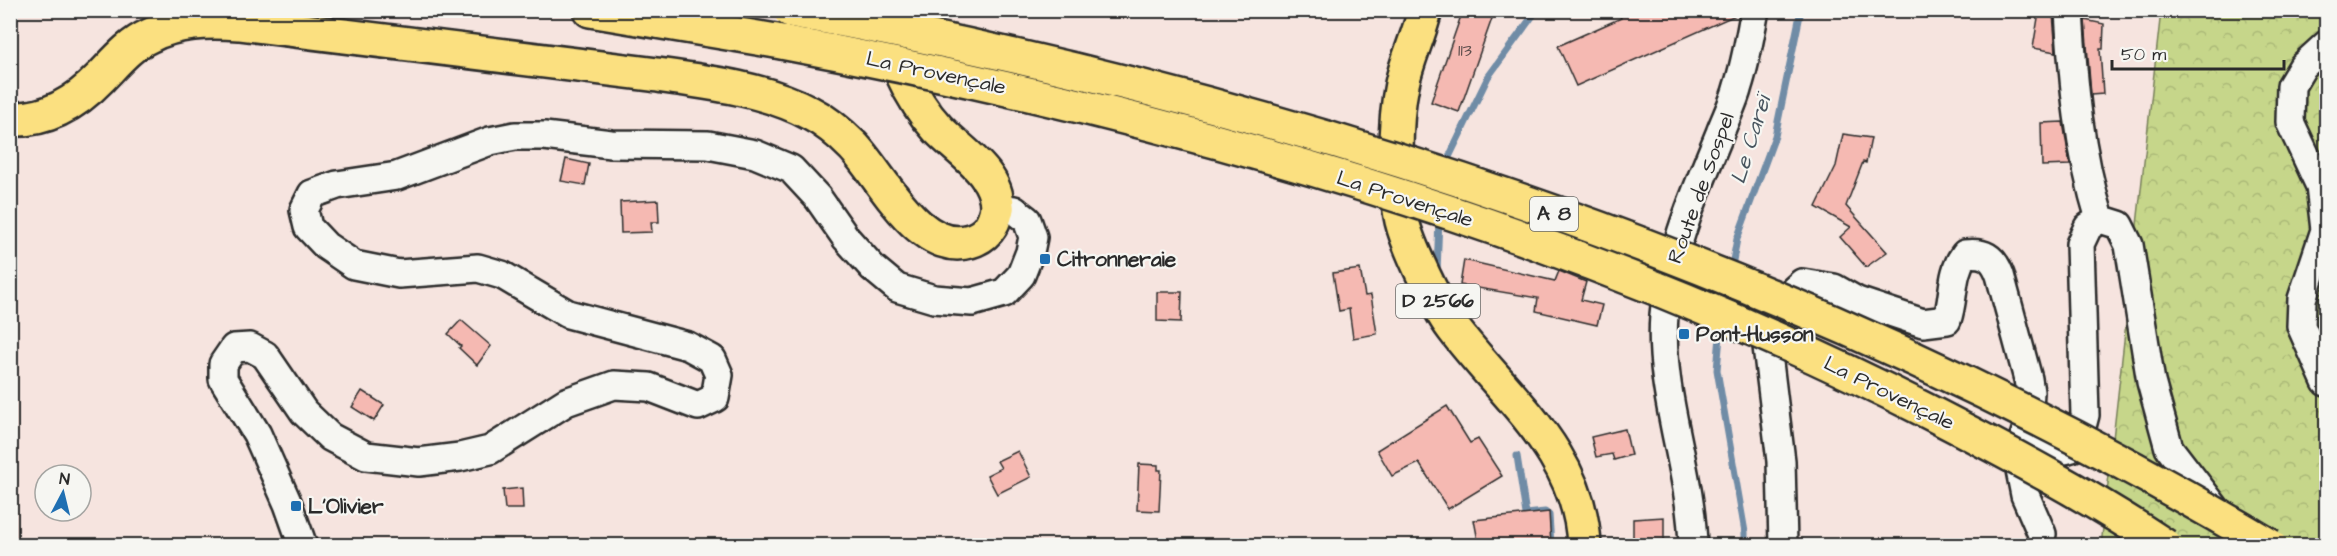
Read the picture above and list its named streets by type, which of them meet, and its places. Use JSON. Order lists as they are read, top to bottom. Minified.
{"streets":{"main road":["La Provençale","A 8","D 2566"],"street":["Route de Sospel"]},"water":["Le Careï"],"places":{"transit":["Citronneraie","Pont-Husson","L'Olivier"]},"house_numbers":["113"],"scale_bar":"50 m","north":"top"}
